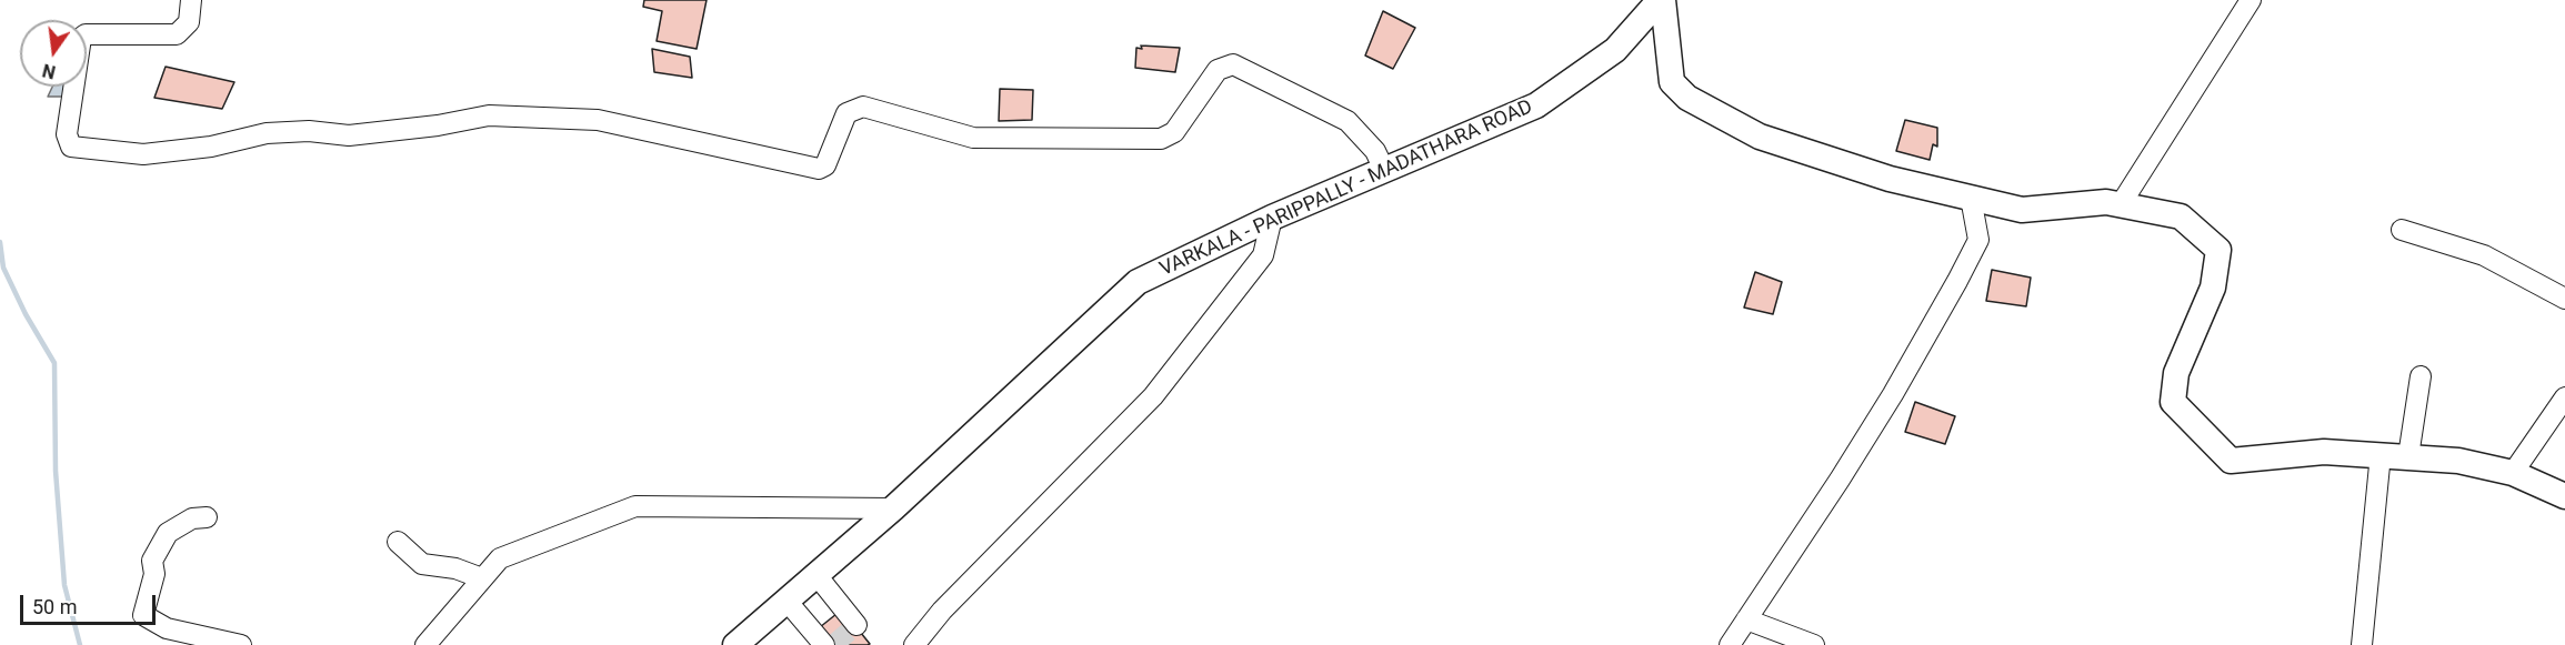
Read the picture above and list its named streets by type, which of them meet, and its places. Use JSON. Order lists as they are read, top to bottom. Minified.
{"streets":{"main road":["VARKALA - PARIPPALLY - MADATHARA ROAD"]},"scale_bar":"50 m","north":"bottom"}
